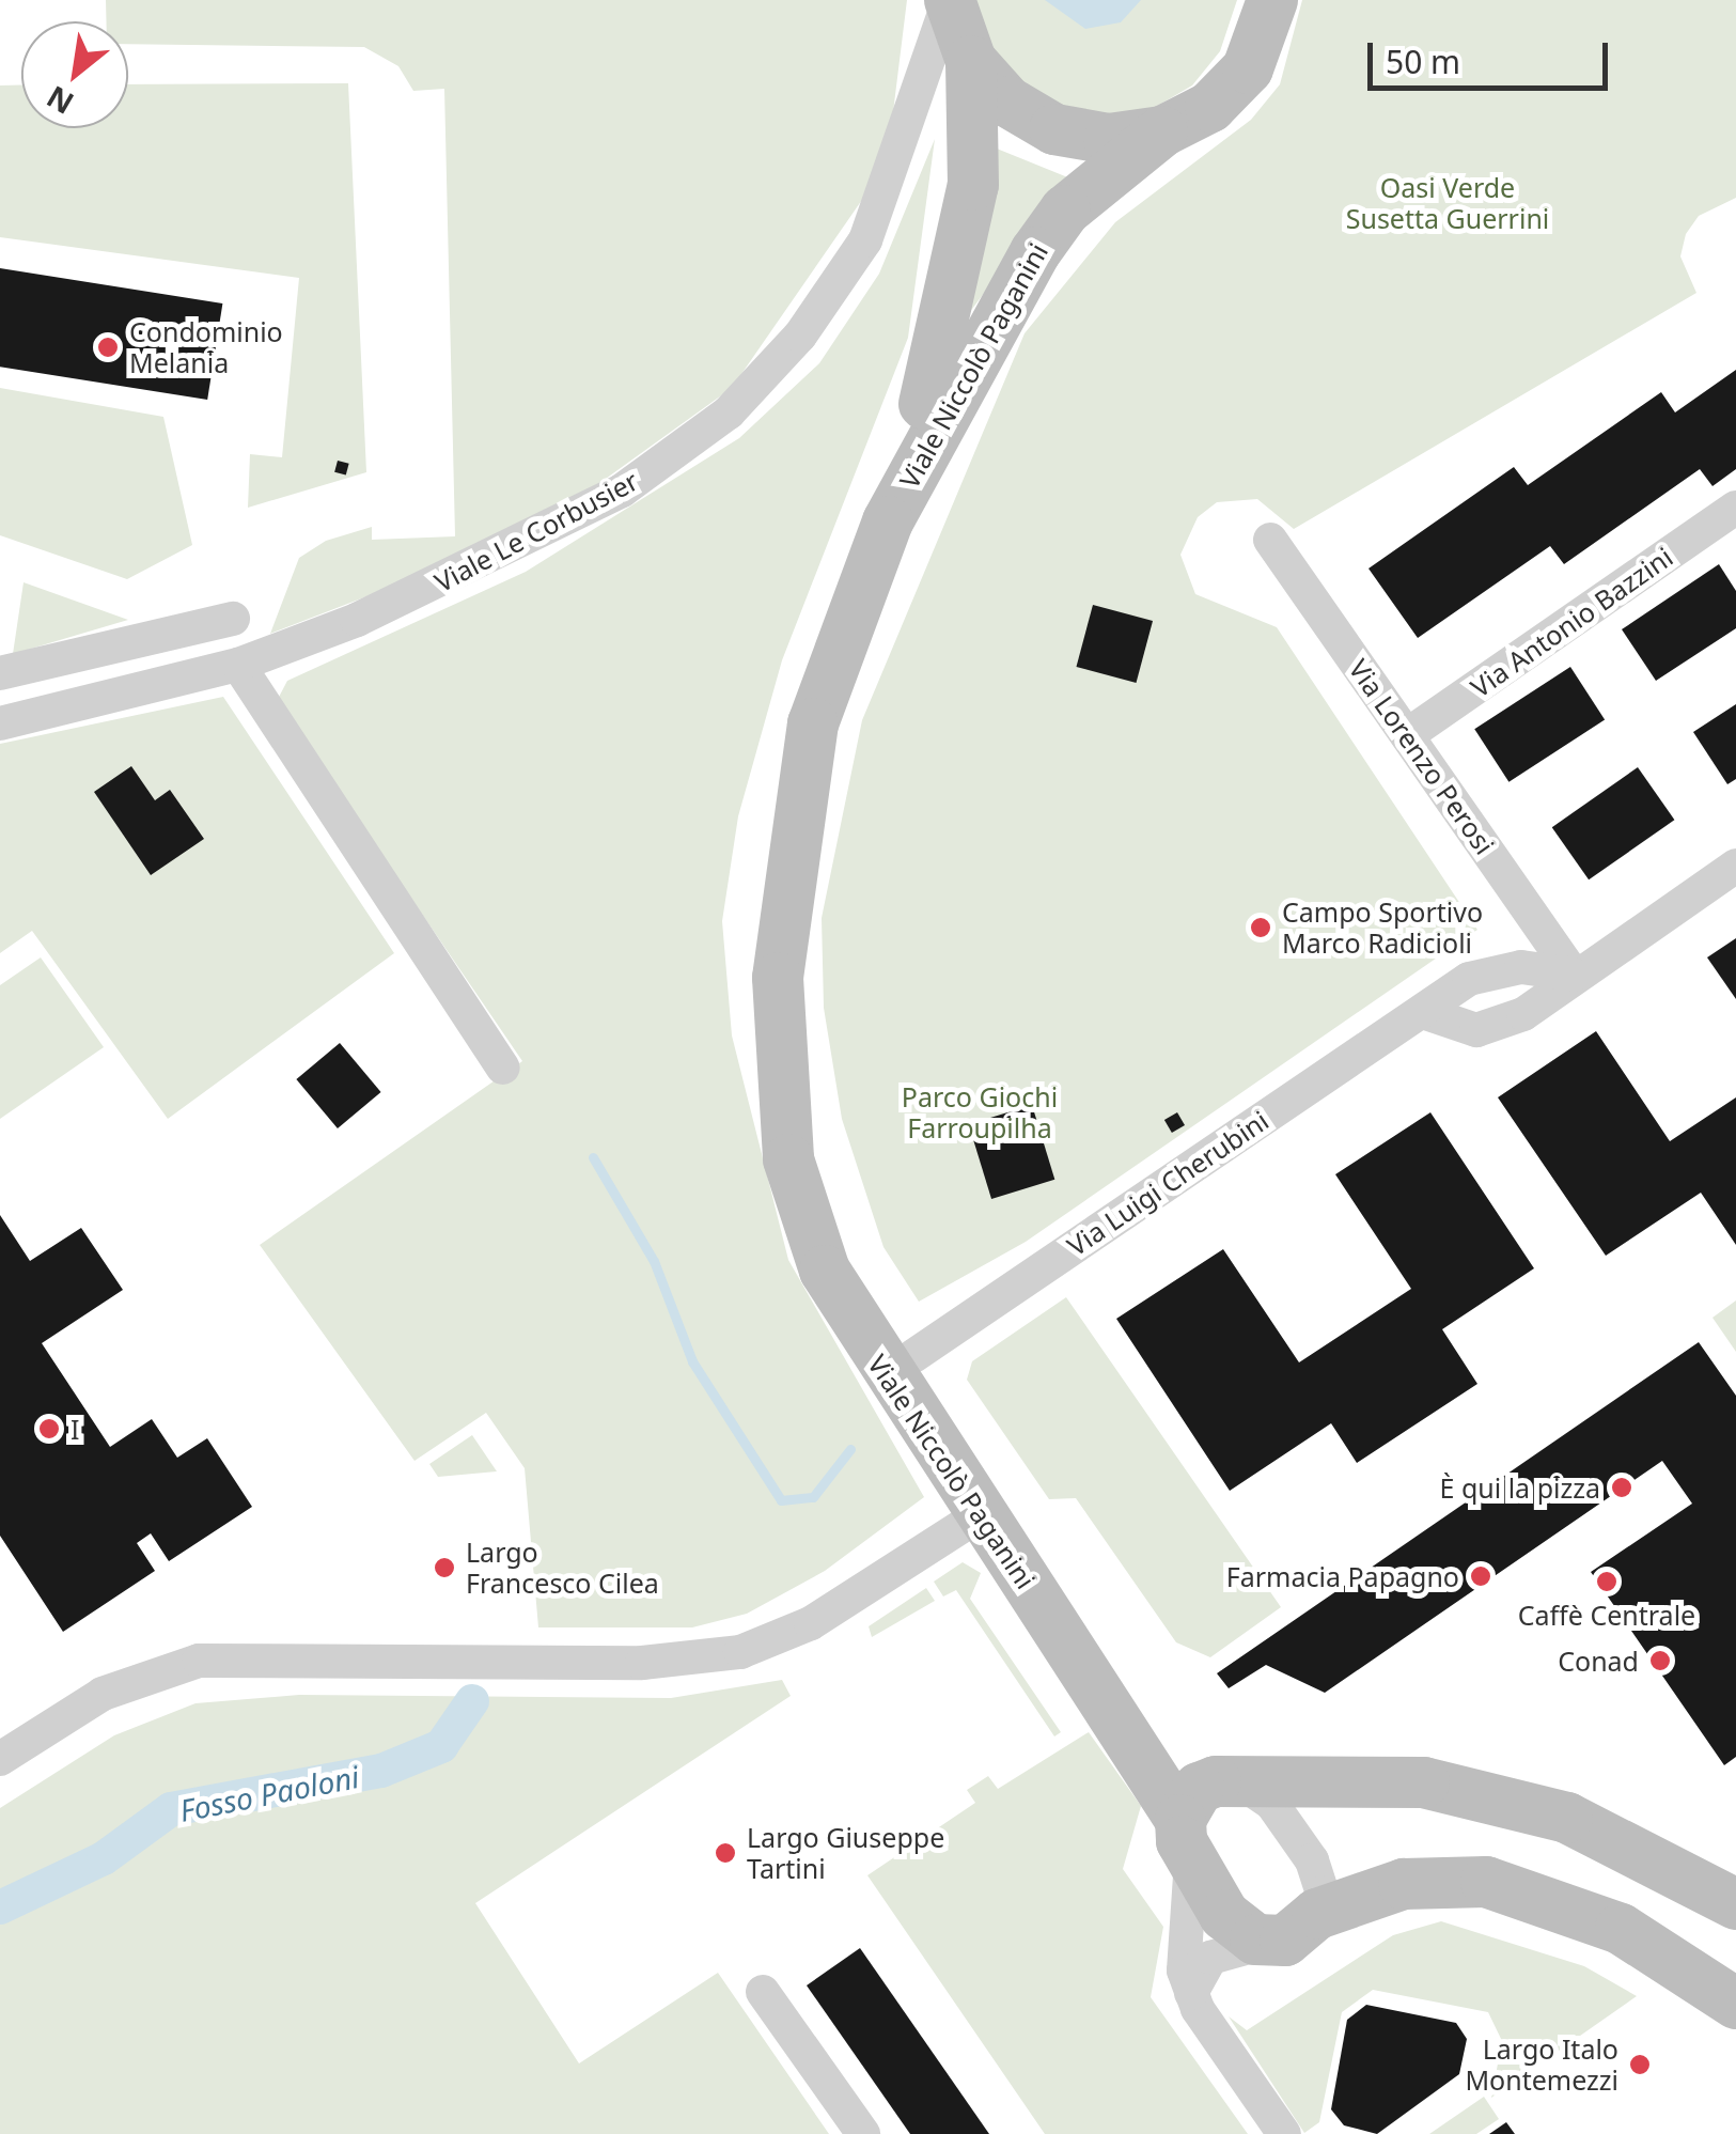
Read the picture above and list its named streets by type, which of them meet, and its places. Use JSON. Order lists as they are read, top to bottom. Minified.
{"streets":{"street":["Viale Niccolò Paganini","Viale Le Corbusier","Via Antonio Bazzini","Via Lorenzo Perosi","Via Luigi Cherubini"]},"crossings":[["Viale Niccolò Paganini","Via Luigi Cherubini"],["Via Antonio Bazzini","Via Lorenzo Perosi"],["Via Lorenzo Perosi","Via Luigi Cherubini"]],"water":["Fosso Paoloni"],"parks":["Oasi Verde Susetta Guerrini","Parco Giochi Farroupilha"],"places":["Condominio Melania","Campo Sportivo Marco Radicioli","I","È qui la pizza","Largo Francesco Cilea","Farmacia Papagno","Caffè Centrale","Conad","Largo Giuseppe Tartini","Largo Italo Montemezzi"],"scale_bar":"50 m","north":"bottom left"}
